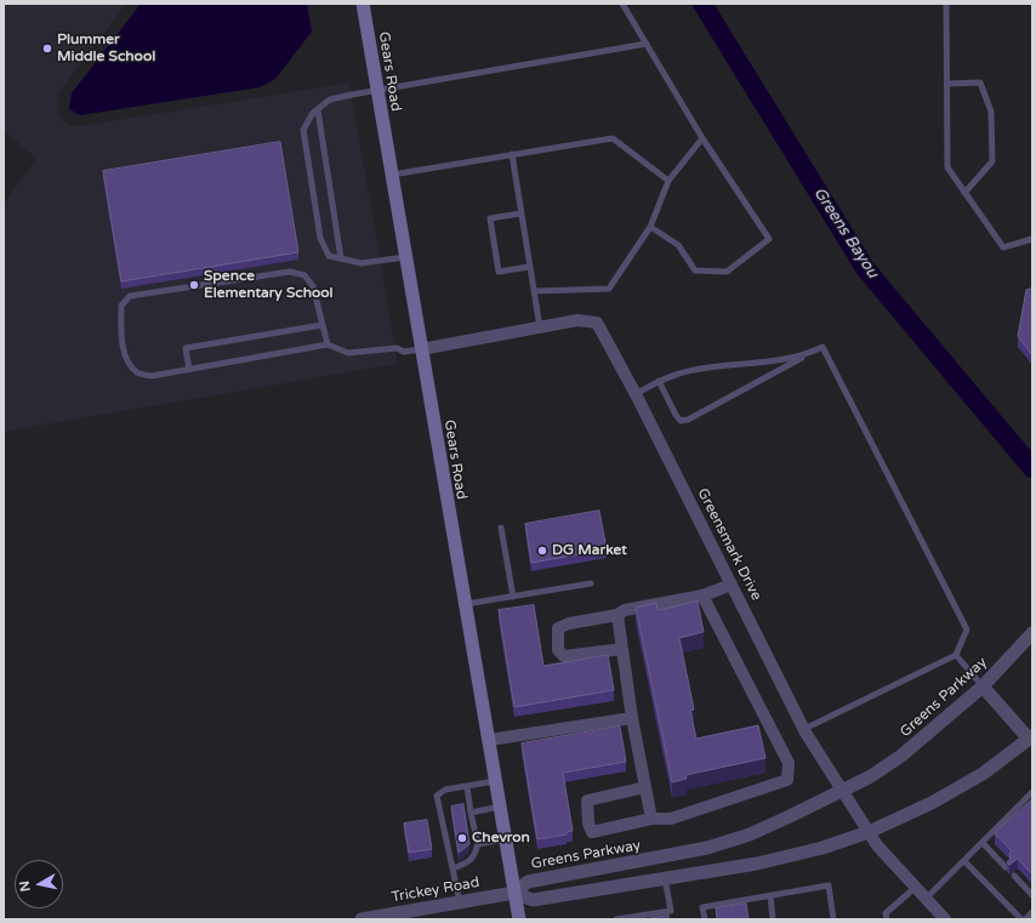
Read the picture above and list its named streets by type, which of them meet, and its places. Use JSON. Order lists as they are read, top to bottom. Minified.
{"streets":{"main road":["Gears Road"],"street":["Greensmark Drive","Greens Parkway","Trickey Road"]},"crossings":[["Gears Road","Greensmark Drive"],["Gears Road","Greens Parkway"],["Gears Road","Trickey Road"],["Greensmark Drive","Greens Parkway"],["Greens Parkway","Trickey Road"]],"water":["Greens Bayou"],"places":["Plummer Middle School","Spence Elementary School","DG Market","Chevron"],"north":"left"}
